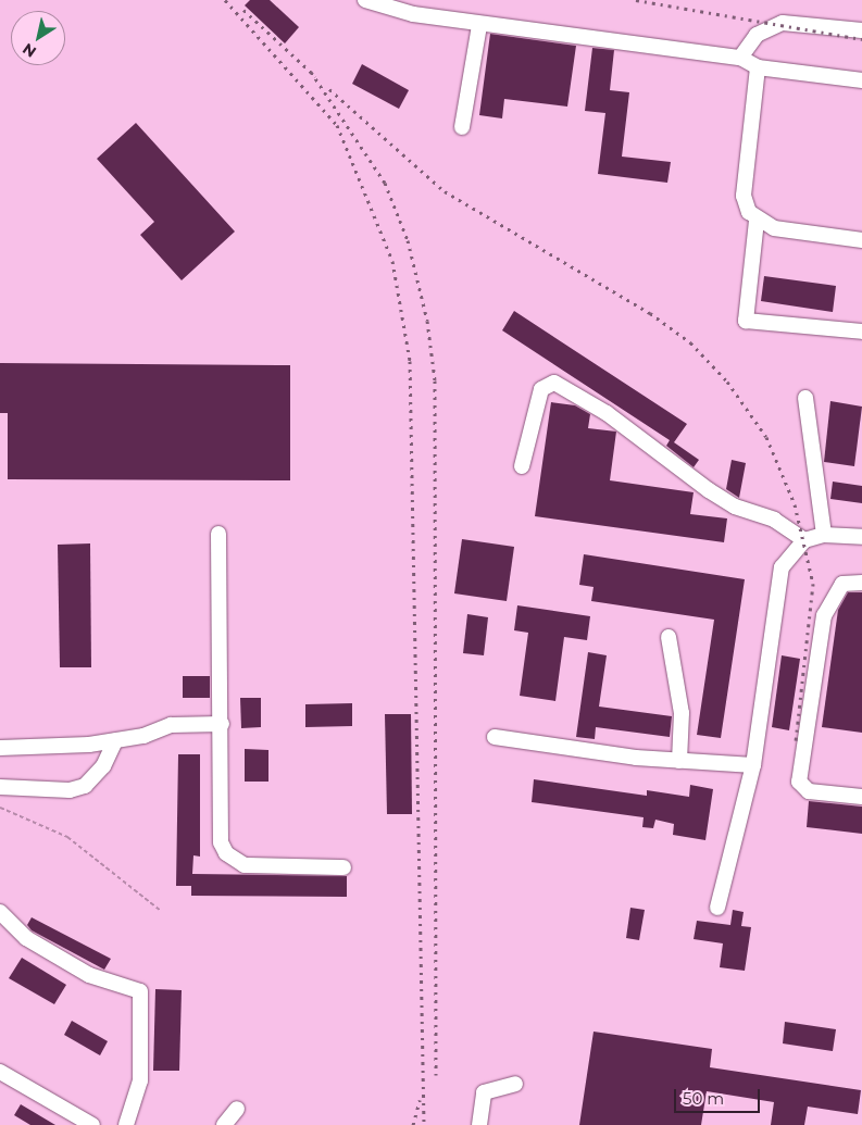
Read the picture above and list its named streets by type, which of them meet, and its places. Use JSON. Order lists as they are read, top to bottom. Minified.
{"scale_bar":"50 m","north":"bottom left"}
